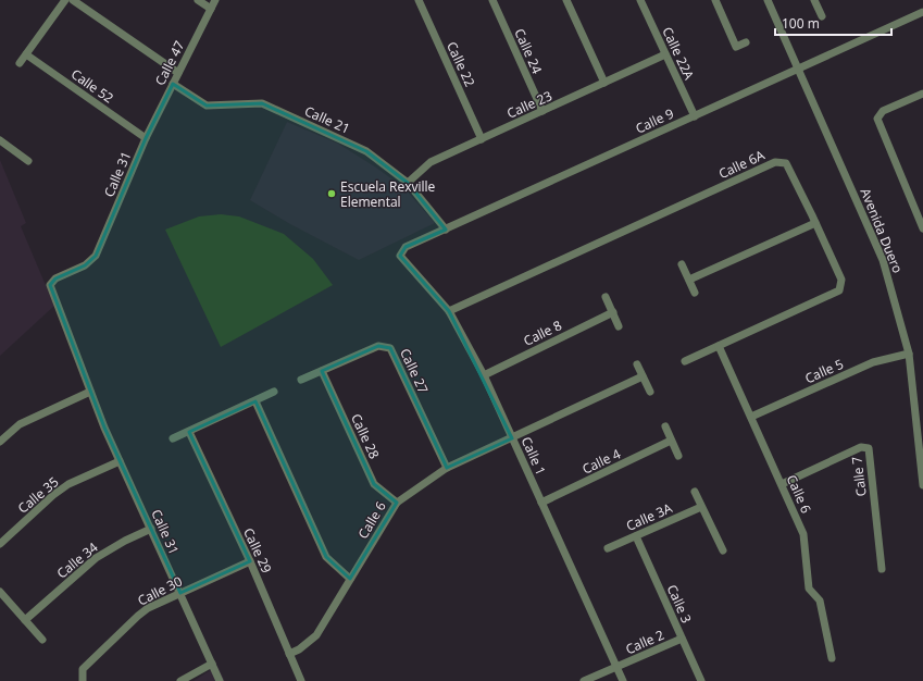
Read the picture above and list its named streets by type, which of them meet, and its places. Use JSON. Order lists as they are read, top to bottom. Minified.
{"streets":{"street":["Calle 24","Calle 22A","Calle 47","Calle 22","Calle 52","Calle 23","Calle 21","Calle 9","Calle 6A","Calle 31","Avenida Duero","Calle 8","Calle 27","Calle 5","Calle 28","Calle 1","Calle 4","Calle 7","Calle 6","Calle 35","Calle 3A","Calle 29","Calle 34","Calle 30","Calle 3","Calle 2"]},"crossings":[["Calle 24","Calle 23"],["Calle 22A","Calle 23"],["Calle 22A","Calle 9"],["Calle 47","Calle 52"],["Calle 47","Calle 21"],["Calle 47","Calle 31"],["Calle 22","Calle 23"],["Calle 52","Calle 31"],["Calle 23","Calle 21"],["Calle 21","Calle 9"],["Calle 9","Avenida Duero"],["Calle 9","Calle 1"],["Calle 6A","Calle 1"],["Calle 6A","Calle 6"],["Calle 31","Calle 35"],["Calle 31","Calle 34"],["Calle 31","Calle 30"],["Avenida Duero","Calle 5"],["Calle 8","Calle 1"],["Calle 27","Calle 28"],["Calle 27","Calle 6"],["Calle 5","Calle 6"],["Calle 28","Calle 6"],["Calle 1","Calle 4"],["Calle 1","Calle 6"],["Calle 1","Calle 2"],["Calle 7","Calle 6"],["Calle 6","Calle 29"],["Calle 3A","Calle 3"],["Calle 29","Calle 30"],["Calle 3","Calle 2"]],"places":["Escuela Rexville Elemental"],"scale_bar":"100 m"}
